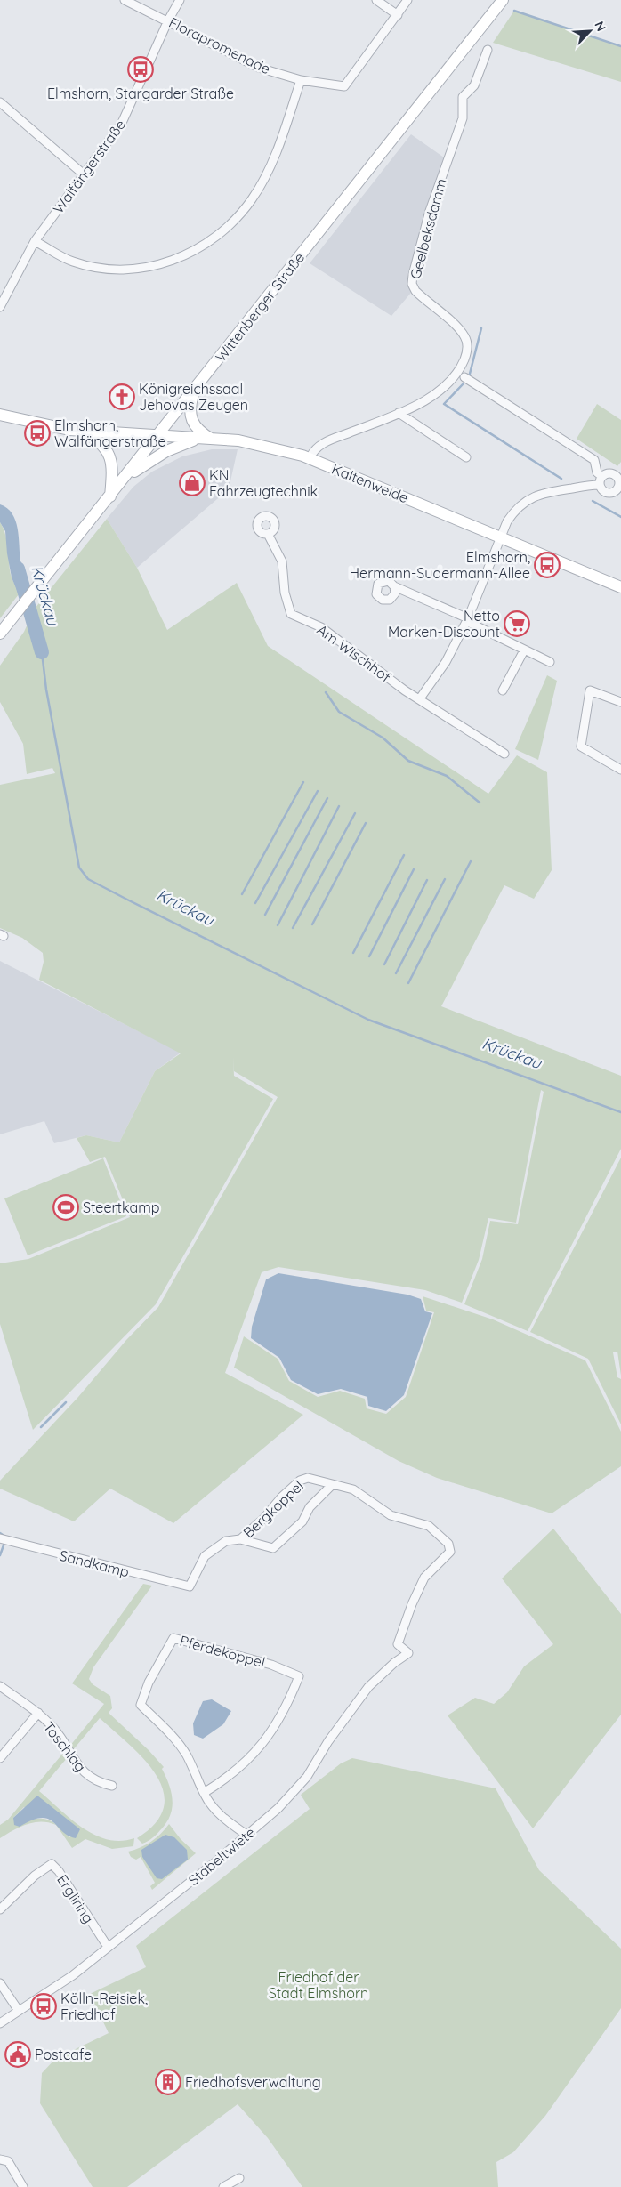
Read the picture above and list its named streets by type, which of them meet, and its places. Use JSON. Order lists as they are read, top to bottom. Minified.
{"streets":{"main road":["Wittenberger Straße","Kaltenweide"],"street":["Florapromenade","Walfängerstraße","Geelbeksdamm","Am Wischhof","Bergkoppel","Sandkamp","Pferdekoppel","Toschlag","Stabeltwiete","Ergliring"]},"crossings":[["Florapromenade","Walfängerstraße"],["Geelbeksdamm","Kaltenweide"],["Wittenberger Straße","Kaltenweide"],["Bergkoppel","Sandkamp"],["Bergkoppel","Stabeltwiete"],["Pferdekoppel","Stabeltwiete"],["Stabeltwiete","Ergliring"]],"water":["Krückau"],"parks":["Friedhof der Stadt Elmshorn"],"places":{"bus stop":["Elmshorn, Stargarder Straße","Elmshorn, Walfängerstraße","Elmshorn, Hermann-Sudermann-Allee","Kölln-Reisiek, Friedhof"],"church":["Königreichssaal Jehovas Zeugen"],"shop":["KN Fahrzeugtechnik"],"supermarket":["Netto Marken-Discount"],"sports":["Steertkamp"],"public building":["Postcafe"],"building":["Friedhofsverwaltung"]},"north":"top right"}
